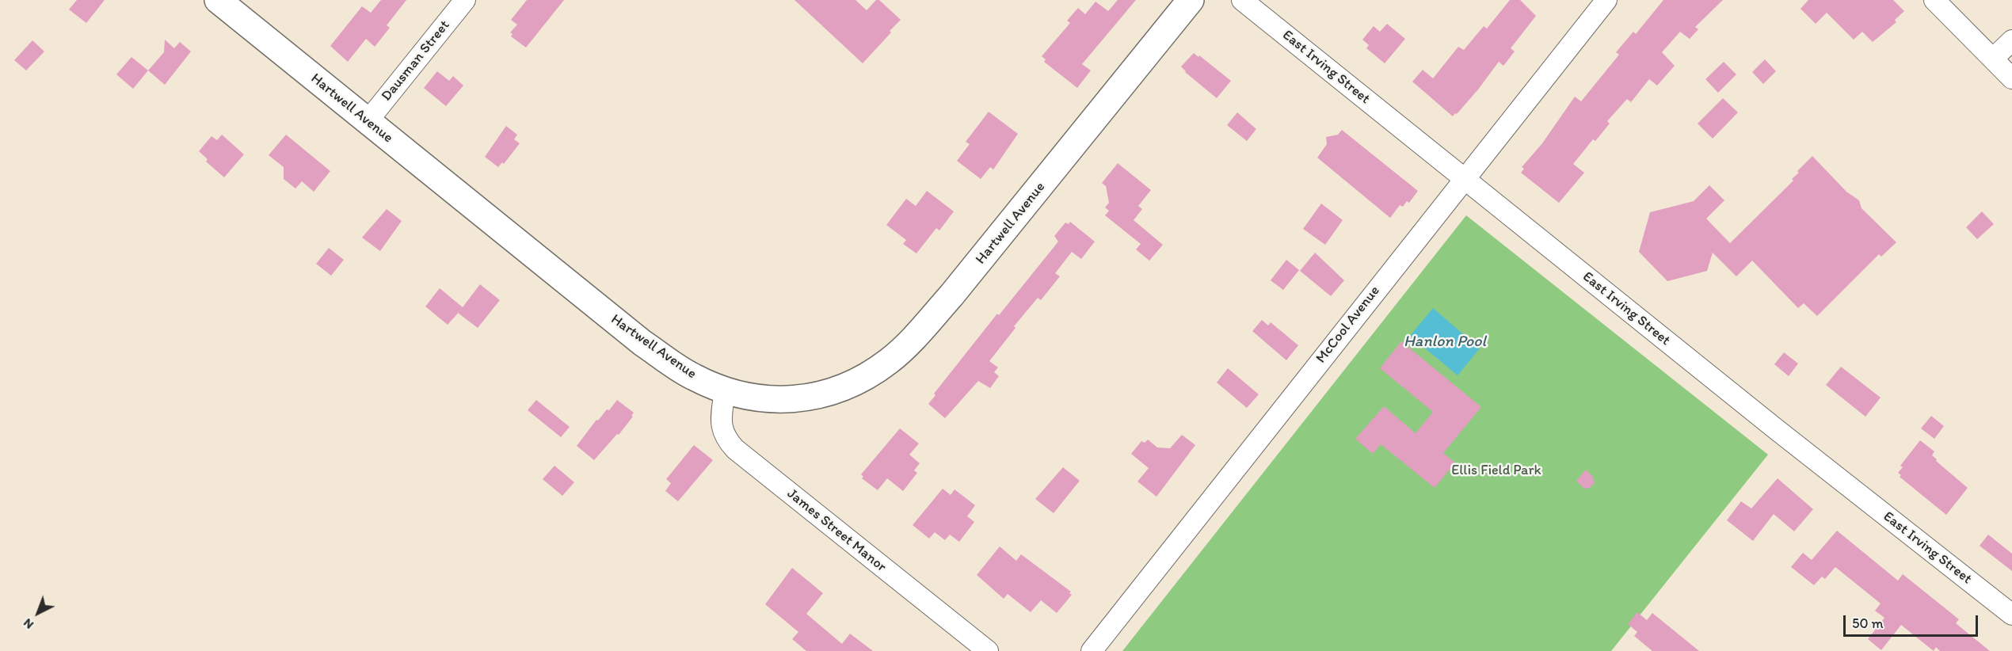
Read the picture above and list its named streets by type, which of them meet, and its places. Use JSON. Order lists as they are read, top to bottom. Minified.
{"streets":{"street":["Dausman Street","East Irving Street","Hartwell Avenue","McCool Avenue","James Street Manor"]},"crossings":[["Dausman Street","Hartwell Avenue"],["East Irving Street","McCool Avenue"],["Hartwell Avenue","James Street Manor"]],"water":["Hanlon Pool"],"parks":["Ellis Field Park"],"scale_bar":"50 m","north":"bottom left"}
